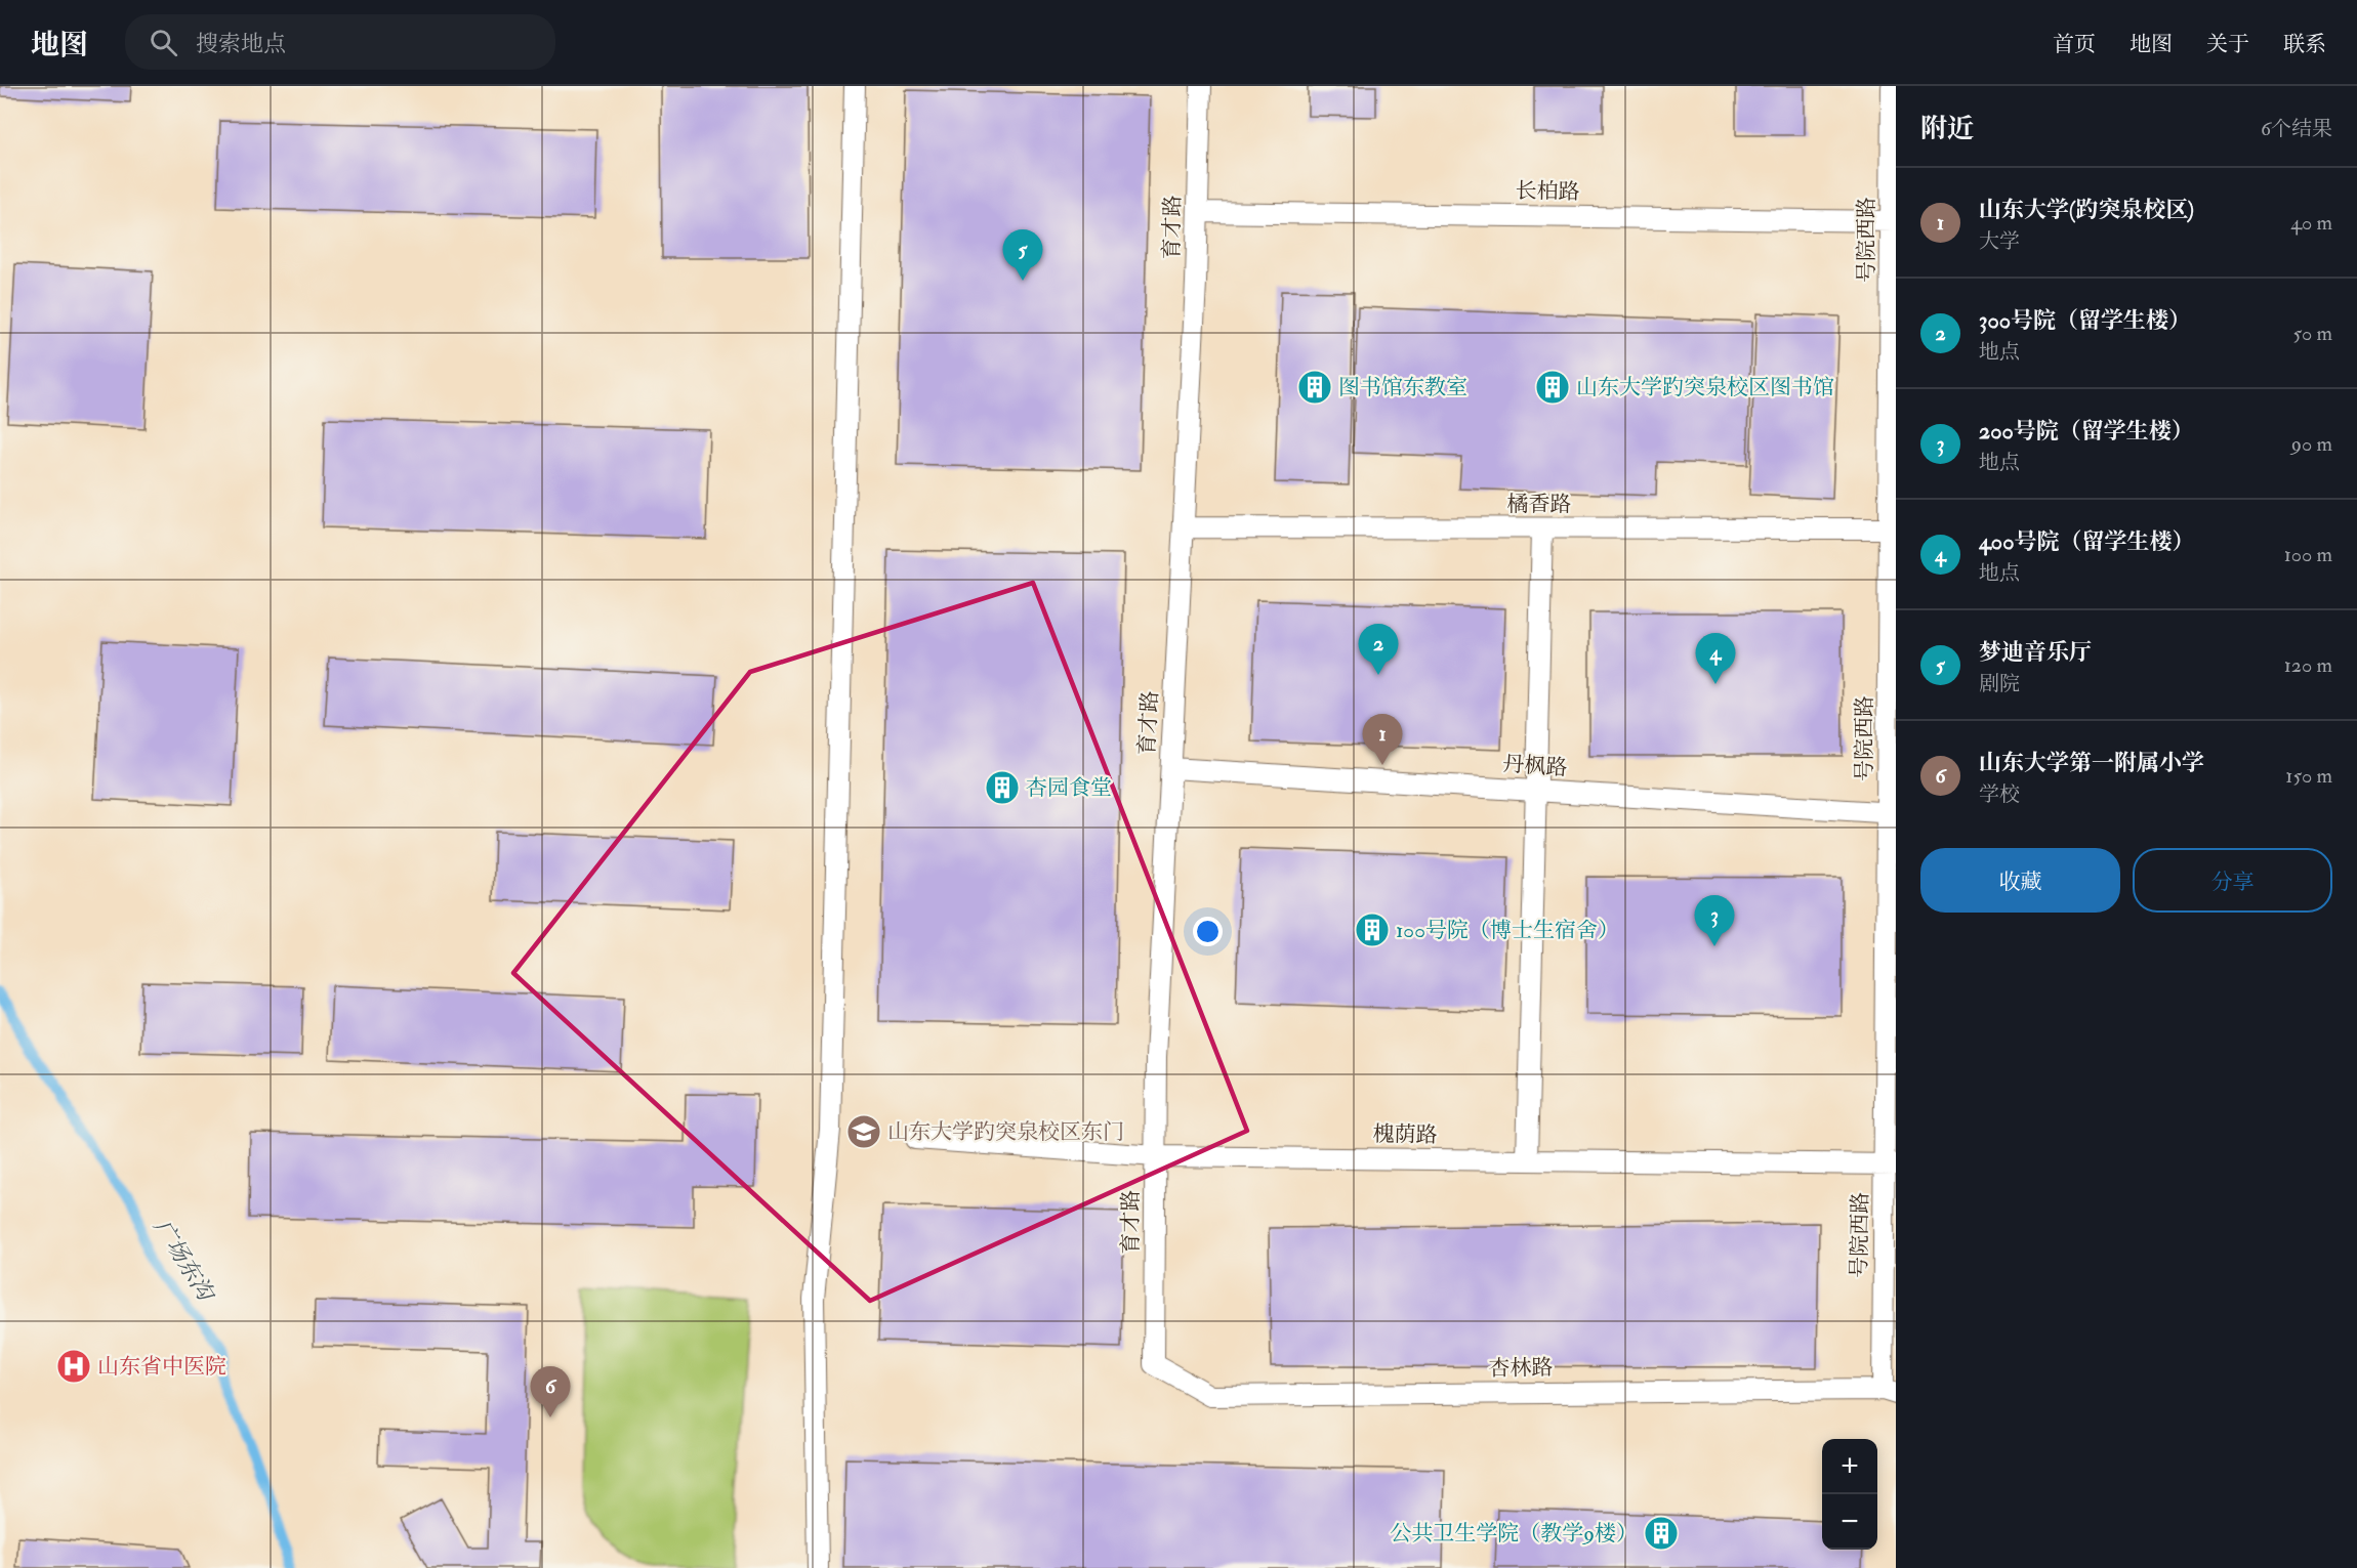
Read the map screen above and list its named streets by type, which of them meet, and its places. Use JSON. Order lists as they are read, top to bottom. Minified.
{"streets":{"lane":["长柏路","育才路","号院西路","橘香路","丹枫路","槐荫路","杏林路"]},"crossings":[["长柏路","育才路"],["长柏路","号院西路"],["育才路","橘香路"],["育才路","丹枫路"],["育才路","槐荫路"],["育才路","杏林路"],["号院西路","橘香路"],["号院西路","丹枫路"],["号院西路","槐荫路"],["号院西路","杏林路"]],"water":["广场东沟"],"places":{"building":["图书馆东教室","山东大学趵突泉校区图书馆","杏园食堂","100号院（博士生宿舍）","公共卫生学院（教学9楼）"],"school or university":["山东大学趵突泉校区东门"],"hospital":["山东省中医院"]},"page":{"header":"地图","search":"搜索地点","nav":["首页","地图","关于","联系"],"heading":["附近","6个结果"],"list":[{"mark":"1","name":"山东大学(趵突泉校区)","note":"大学","value":"40 m"},{"mark":"2","name":"300号院（留学生楼）","note":"地点","value":"50 m"},{"mark":"3","name":"200号院（留学生楼）","note":"地点","value":"90 m"},{"mark":"4","name":"400号院（留学生楼）","note":"地点","value":"100 m"},{"mark":"5","name":"梦迪音乐厅","note":"剧院","value":"120 m"},{"mark":"6","name":"山东大学第一附属小学","note":"学校","value":"150 m"}],"pins":["5","2","4","1","3","6"],"buttons":["收藏","分享"],"map_buttons":["+","−"]}}
